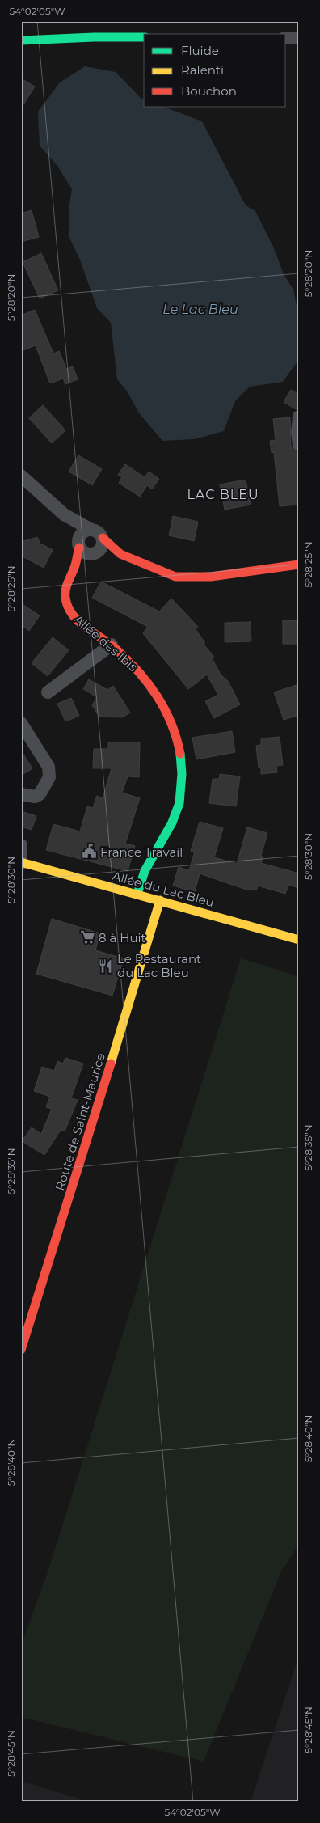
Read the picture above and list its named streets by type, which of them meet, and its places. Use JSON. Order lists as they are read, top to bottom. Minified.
{"streets":{"street":["Allée des Ibis","Allée du Lac Bleu","Route de Saint-Maurice"]},"crossings":[["Allée des Ibis","Allée du Lac Bleu"],["Allée du Lac Bleu","Route de Saint-Maurice"]],"districts":["LAC BLEU"],"water":["Le Lac Bleu"],"places":{"public building":["France Travail"],"supermarket":["8 à Huit"],"restaurant":["Le Restaurant du Lac Bleu"]},"legend":["Fluide","Ralenti","Bouchon"],"coordinates":["54°02'05\"W","5°28'20\"N","5°28'25\"N","5°28'30\"N","5°28'35\"N","5°28'40\"N","5°28'45\"N"]}
